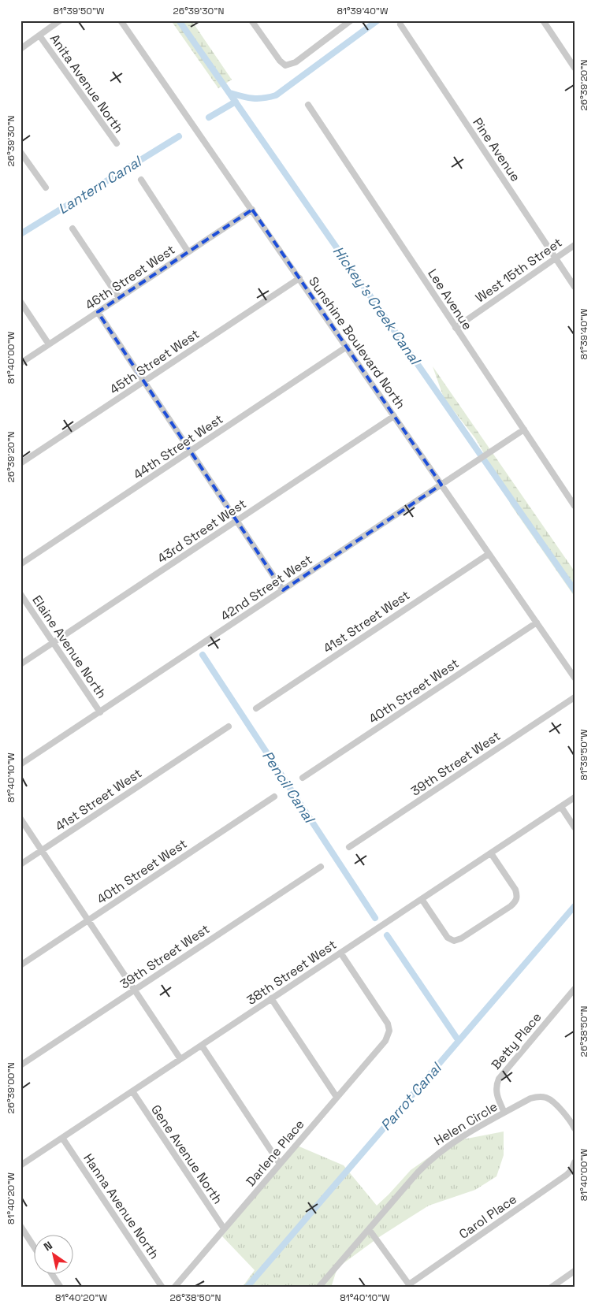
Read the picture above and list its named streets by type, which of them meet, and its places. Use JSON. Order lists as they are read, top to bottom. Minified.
{"streets":{"street":["Anita Avenue North","Pine Avenue","West 15th Street","46th Street West","Lee Avenue","Sunshine Boulevard North","45th Street West","44th Street West","43rd Street West","42nd Street West","41st Street West","Elaine Avenue North","40th Street West","39th Street West","38th Street West","Betty Place","Helen Circle","Darlene Place","Gene Avenue North","Hanna Avenue North","Carol Place"]},"crossings":[["Pine Avenue","West 15th Street"],["West 15th Street","Lee Avenue"],["46th Street West","Sunshine Boulevard North"],["Lee Avenue","42nd Street West"],["Sunshine Boulevard North","45th Street West"],["Sunshine Boulevard North","44th Street West"],["Sunshine Boulevard North","43rd Street West"],["Sunshine Boulevard North","42nd Street West"],["Sunshine Boulevard North","41st Street West"],["Sunshine Boulevard North","40th Street West"],["43rd Street West","Elaine Avenue North"],["42nd Street West","Elaine Avenue North"],["38th Street West","Darlene Place"],["38th Street West","Gene Avenue North"],["38th Street West","Hanna Avenue North"],["Betty Place","Helen Circle"],["Darlene Place","Gene Avenue North"]],"water":["Lantern Canal","Hickey's Creek Canal","Pencil Canal","Parrot Canal"],"north":"top left","coordinates":["81°39'50\"W","26°39'30\"N","81°39'40\"W","26°39'20\"N","81°40'00\"W","81°40'10\"W","26°38'50\"N","26°39'00\"N","81°40'20\"W"]}
